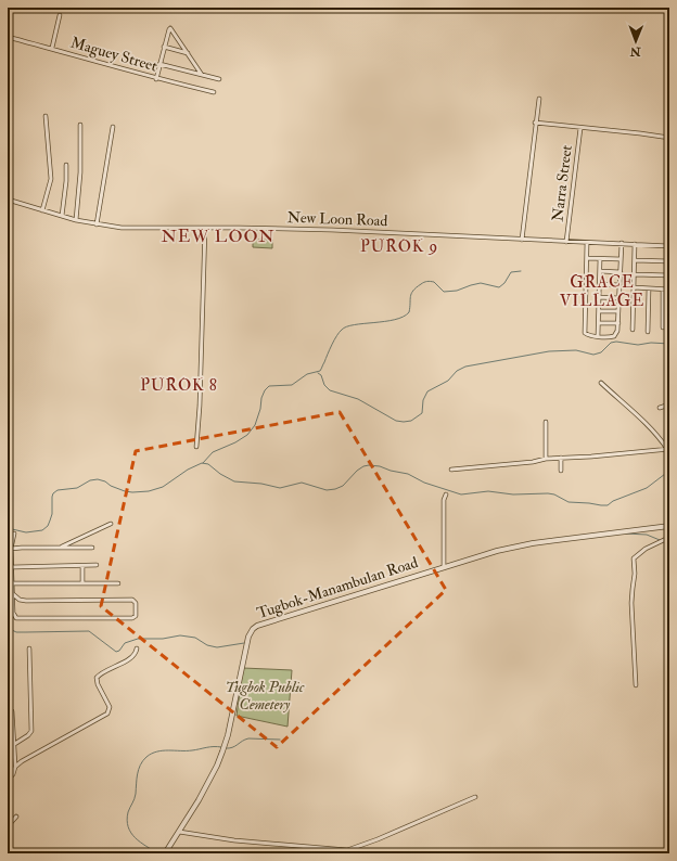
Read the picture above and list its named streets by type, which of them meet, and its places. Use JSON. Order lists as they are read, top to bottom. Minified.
{"streets":{"street":["Maguey Street","Narra Street","New Loon Road","Tugbok-Manambulan Road"]},"crossings":[["Narra Street","New Loon Road"]],"districts":["NEW LOON","PUROK 9","GRACE VILLAGE","PUROK 8"],"parks":["Tugbok Public Cemetery"],"north":"bottom"}
